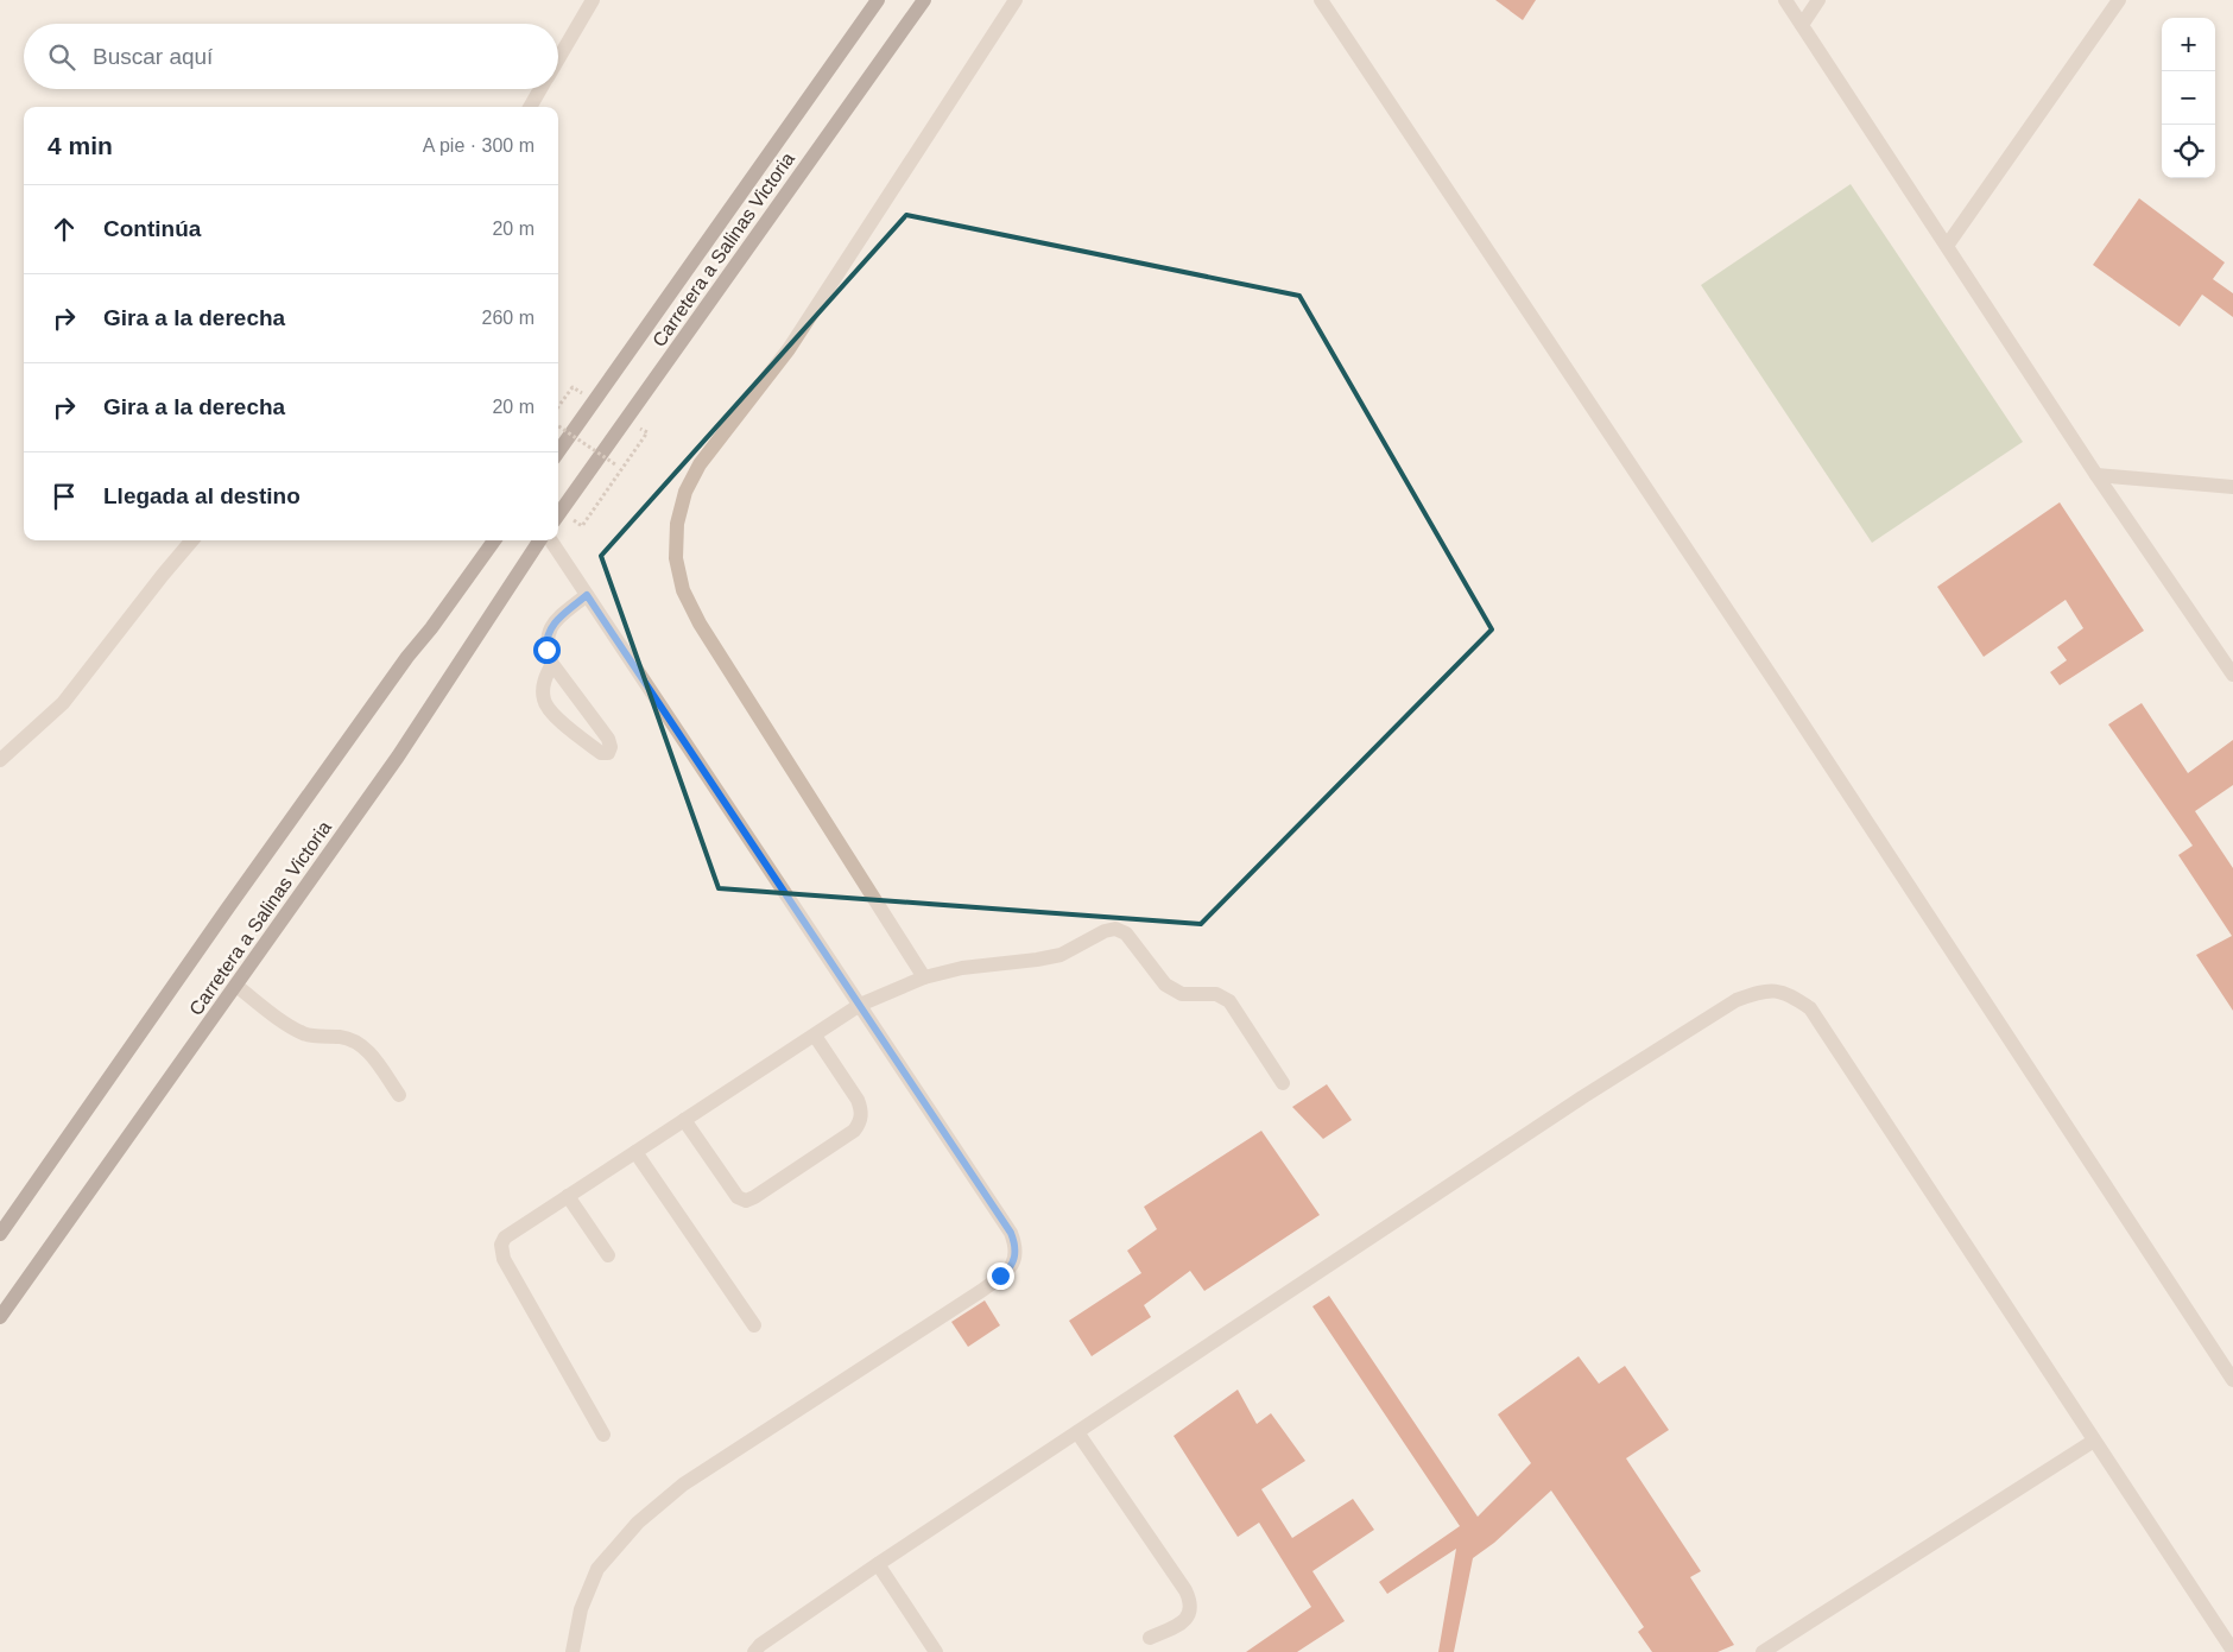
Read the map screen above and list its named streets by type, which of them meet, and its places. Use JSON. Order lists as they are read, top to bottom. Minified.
{"streets":{"main road":["Carretera a Salinas Victoria"]},"page":{"map_buttons":["+","−"],"search":"Buscar aquí","heading":["4 min","A pie · 300 m"],"list":[["Continúa","20 m"],["Gira a la derecha","260 m"],["Gira a la derecha","20 m"],"Llegada al destino"]}}
